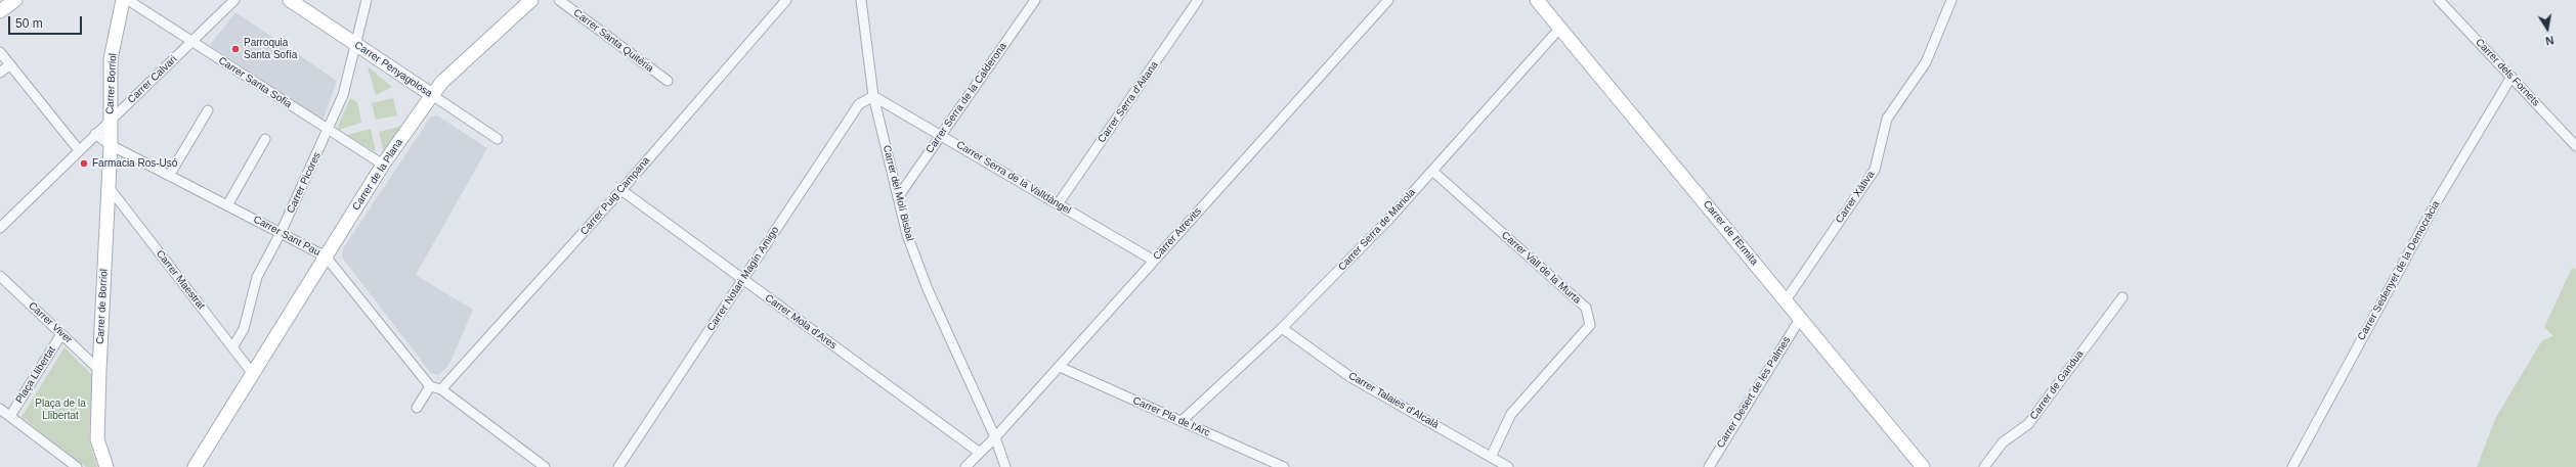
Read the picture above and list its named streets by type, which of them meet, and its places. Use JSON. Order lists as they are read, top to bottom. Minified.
{"streets":{"street":["Carrer Santa Quitèria","Carrer Penyagolosa","Carrer dels Fornets","Carrer Calvari","Carrer Santa Sofia","Carrer Borriol","Carrer Serra de la Calderona","Carrer Serra d'Aitana","Carrer de la Plana","Carrer Serra de la Valldàngel","Carrer Picores","Carrer del Molí Bisbal","Carrer Puig Campana","Carrer Xàtiva","Carrer Serra de Mariola","Carrer de l'Ermita","Carrer Atrevits","Carrer Sant Pau","Carrer Vall de la Murta","Carrer Sedenyet de la Democràcia","Carrer Notari Magín Amigo","Carrer Maestrat","Carrer de Borriol","Carrer Mola d'Ares","Carrer Viver","Plaça Llibertat","Carrer de Gandua","Carrer Desert de les Palmes","Carrer Talaies d'Alcalà","Carrer Pla de l'Arc"]},"crossings":[["Carrer Penyagolosa","Carrer de la Plana"],["Carrer Penyagolosa","Carrer Picores"],["Carrer dels Fornets","Carrer Sedenyet de la Democràcia"],["Carrer Calvari","Carrer Santa Sofia"],["Carrer Calvari","Carrer Borriol"],["Carrer Calvari","Carrer de Borriol"],["Carrer Santa Sofia","Carrer de la Plana"],["Carrer Santa Sofia","Carrer Picores"],["Carrer Borriol","Carrer de Borriol"],["Carrer Serra de la Calderona","Carrer Serra de la Valldàngel"],["Carrer Serra de la Calderona","Carrer del Molí Bisbal"],["Carrer Serra d'Aitana","Carrer Serra de la Valldàngel"],["Carrer de la Plana","Carrer Sant Pau"],["Carrer de la Plana","Carrer Maestrat"],["Carrer Serra de la Valldàngel","Carrer del Molí Bisbal"],["Carrer Serra de la Valldàngel","Carrer Atrevits"],["Carrer Serra de la Valldàngel","Carrer Notari Magín Amigo"],["Carrer Picores","Carrer Sant Pau"],["Carrer Picores","Carrer Maestrat"],["Carrer del Molí Bisbal","Carrer Atrevits"],["Carrer del Molí Bisbal","Carrer Notari Magín Amigo"],["Carrer Puig Campana","Carrer Mola d'Ares"],["Carrer Xàtiva","Carrer de l'Ermita"],["Carrer Serra de Mariola","Carrer de l'Ermita"],["Carrer Serra de Mariola","Carrer Vall de la Murta"],["Carrer Serra de Mariola","Carrer Talaies d'Alcalà"],["Carrer Serra de Mariola","Carrer Pla de l'Arc"],["Carrer de l'Ermita","Carrer Desert de les Palmes"],["Carrer Atrevits","Carrer Mola d'Ares"],["Carrer Atrevits","Carrer Pla de l'Arc"],["Carrer Sant Pau","Carrer de Borriol"],["Carrer Vall de la Murta","Carrer Talaies d'Alcalà"],["Carrer Notari Magín Amigo","Carrer Mola d'Ares"],["Carrer Maestrat","Carrer de Borriol"],["Carrer de Borriol","Carrer Viver"],["Carrer Viver","Plaça Llibertat"]],"parks":["Plaça de la Llibertat"],"places":["Parroquia Santa Sofía","Farmacia Ros-Usó"],"scale_bar":"50 m","north":"bottom"}
